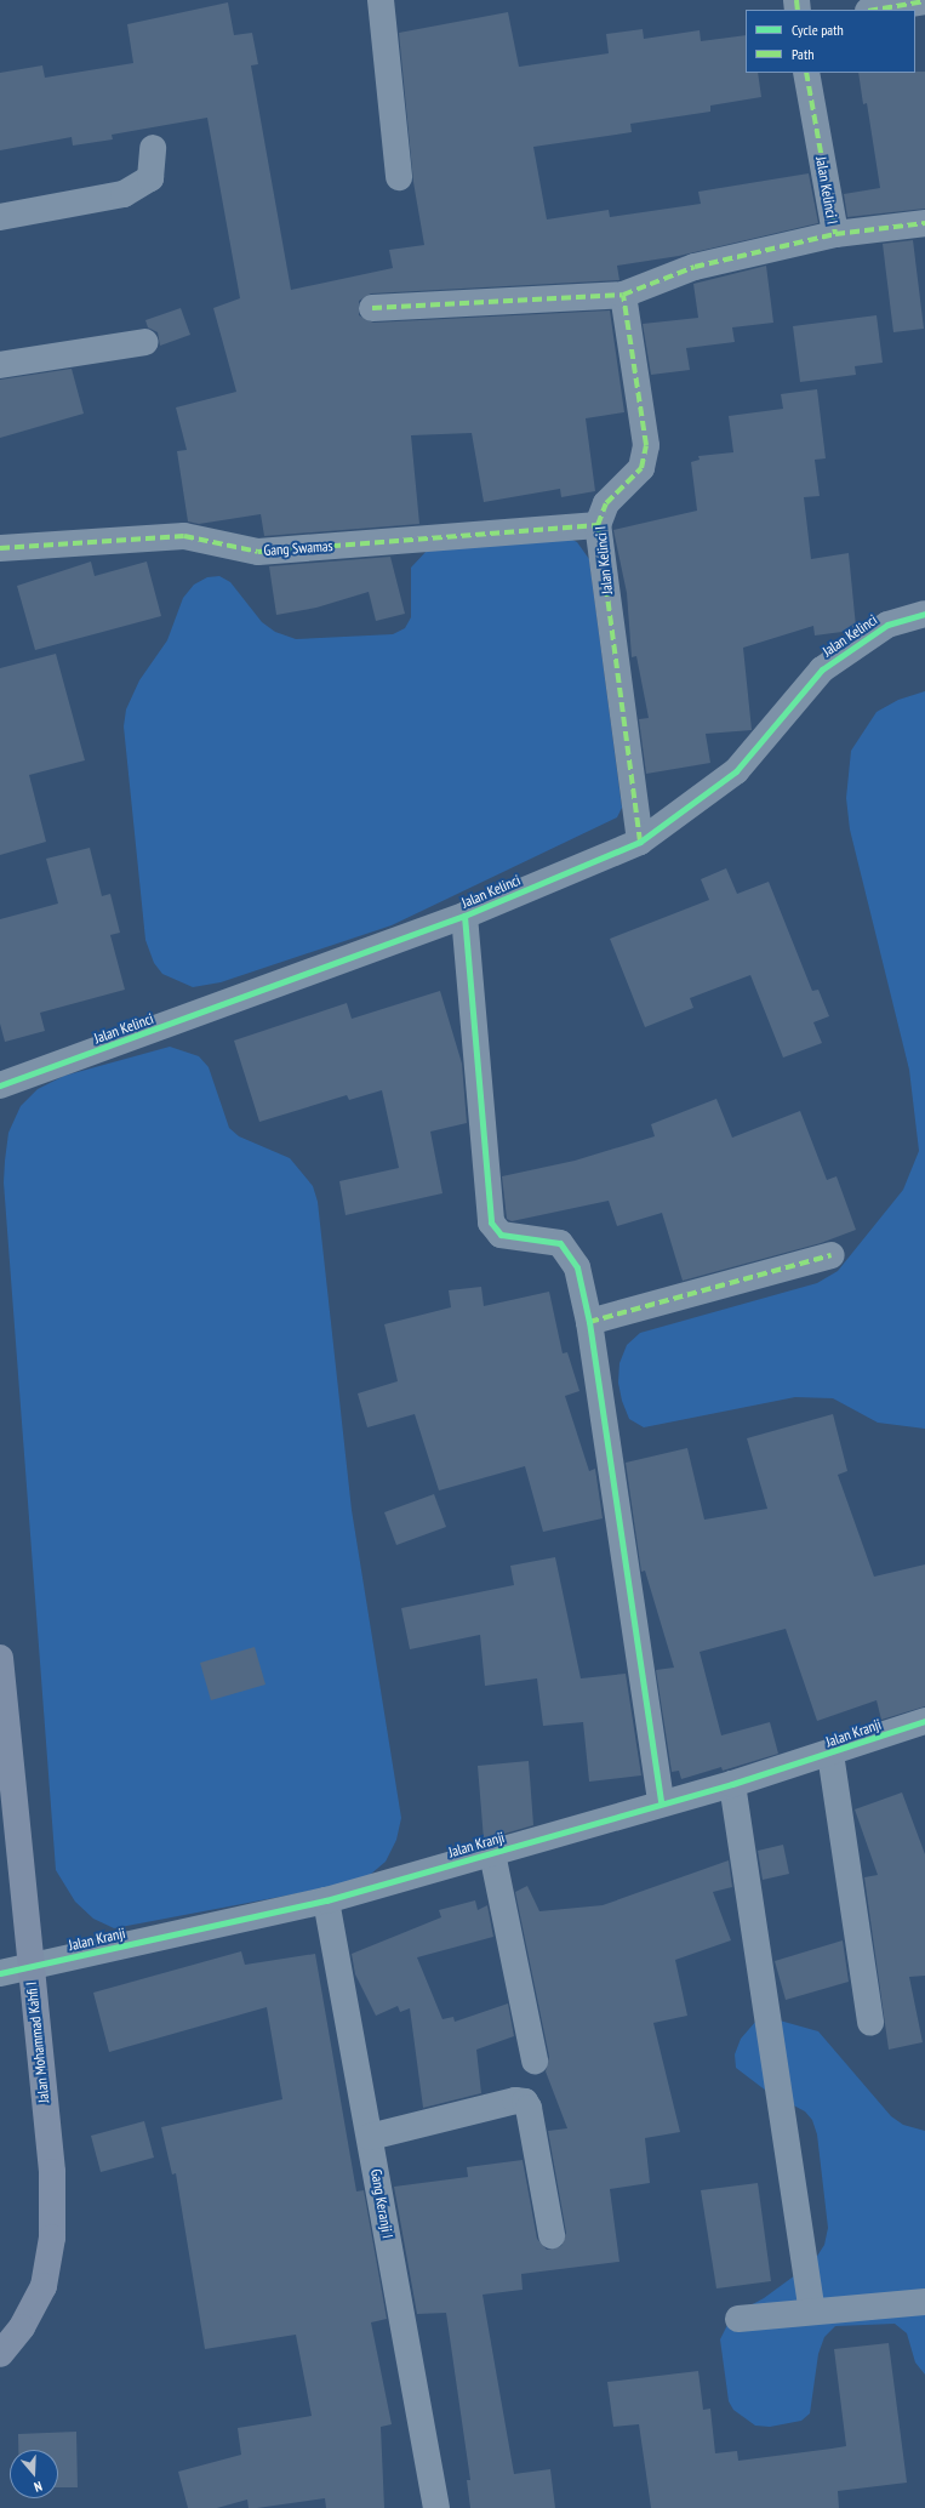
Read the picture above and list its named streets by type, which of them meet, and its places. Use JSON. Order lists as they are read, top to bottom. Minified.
{"streets":{"main road":["Jalan Mohammad Kahfi I"],"street":["Jalan Kelinci I","Gang Swamas","Jalan Kelinci","Jalan Kranji","Gang Keranji I"]},"crossings":[["Jalan Kelinci I","Gang Swamas"],["Jalan Kelinci I","Jalan Kelinci"],["Jalan Kranji","Jalan Mohammad Kahfi I"],["Jalan Kranji","Gang Keranji I"]],"legend":["Cycle path","Path"],"north":"bottom"}
